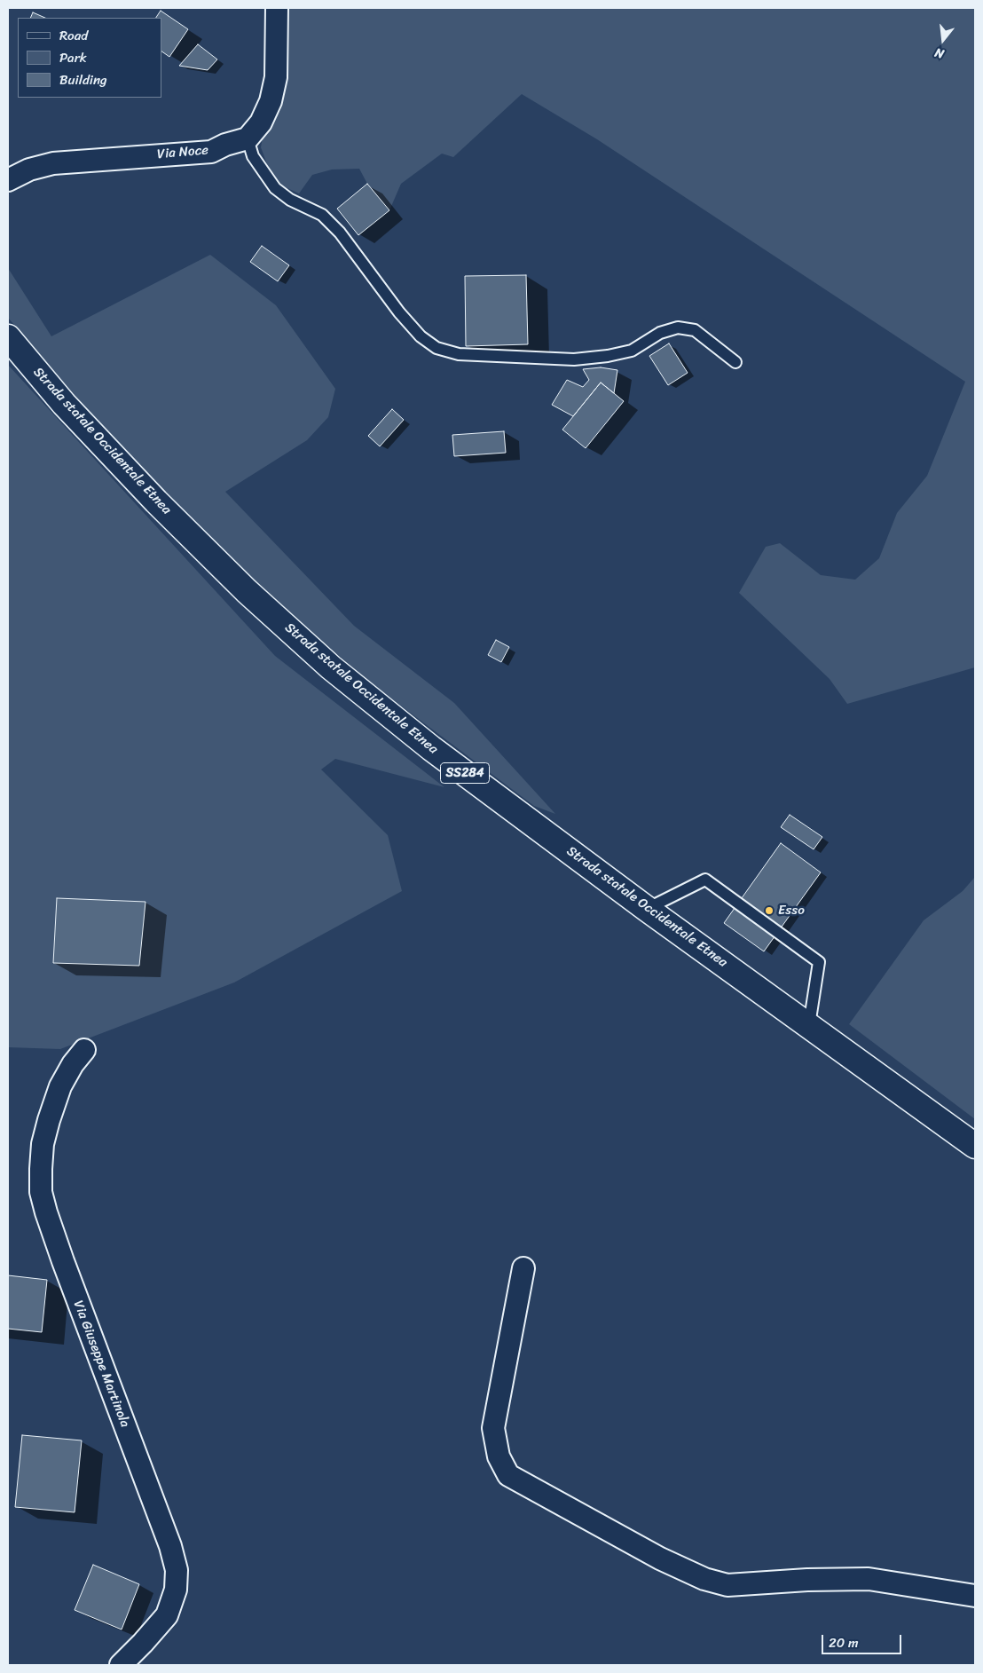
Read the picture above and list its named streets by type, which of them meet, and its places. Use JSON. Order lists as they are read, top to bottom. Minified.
{"streets":{"main road":["Strada statale Occidentale Etnea","SS284"],"street":["Via Noce","Via Giuseppe Martinola"]},"places":["Esso"],"legend":["Road","Park","Building"],"scale_bar":"20 m","north":"bottom"}
